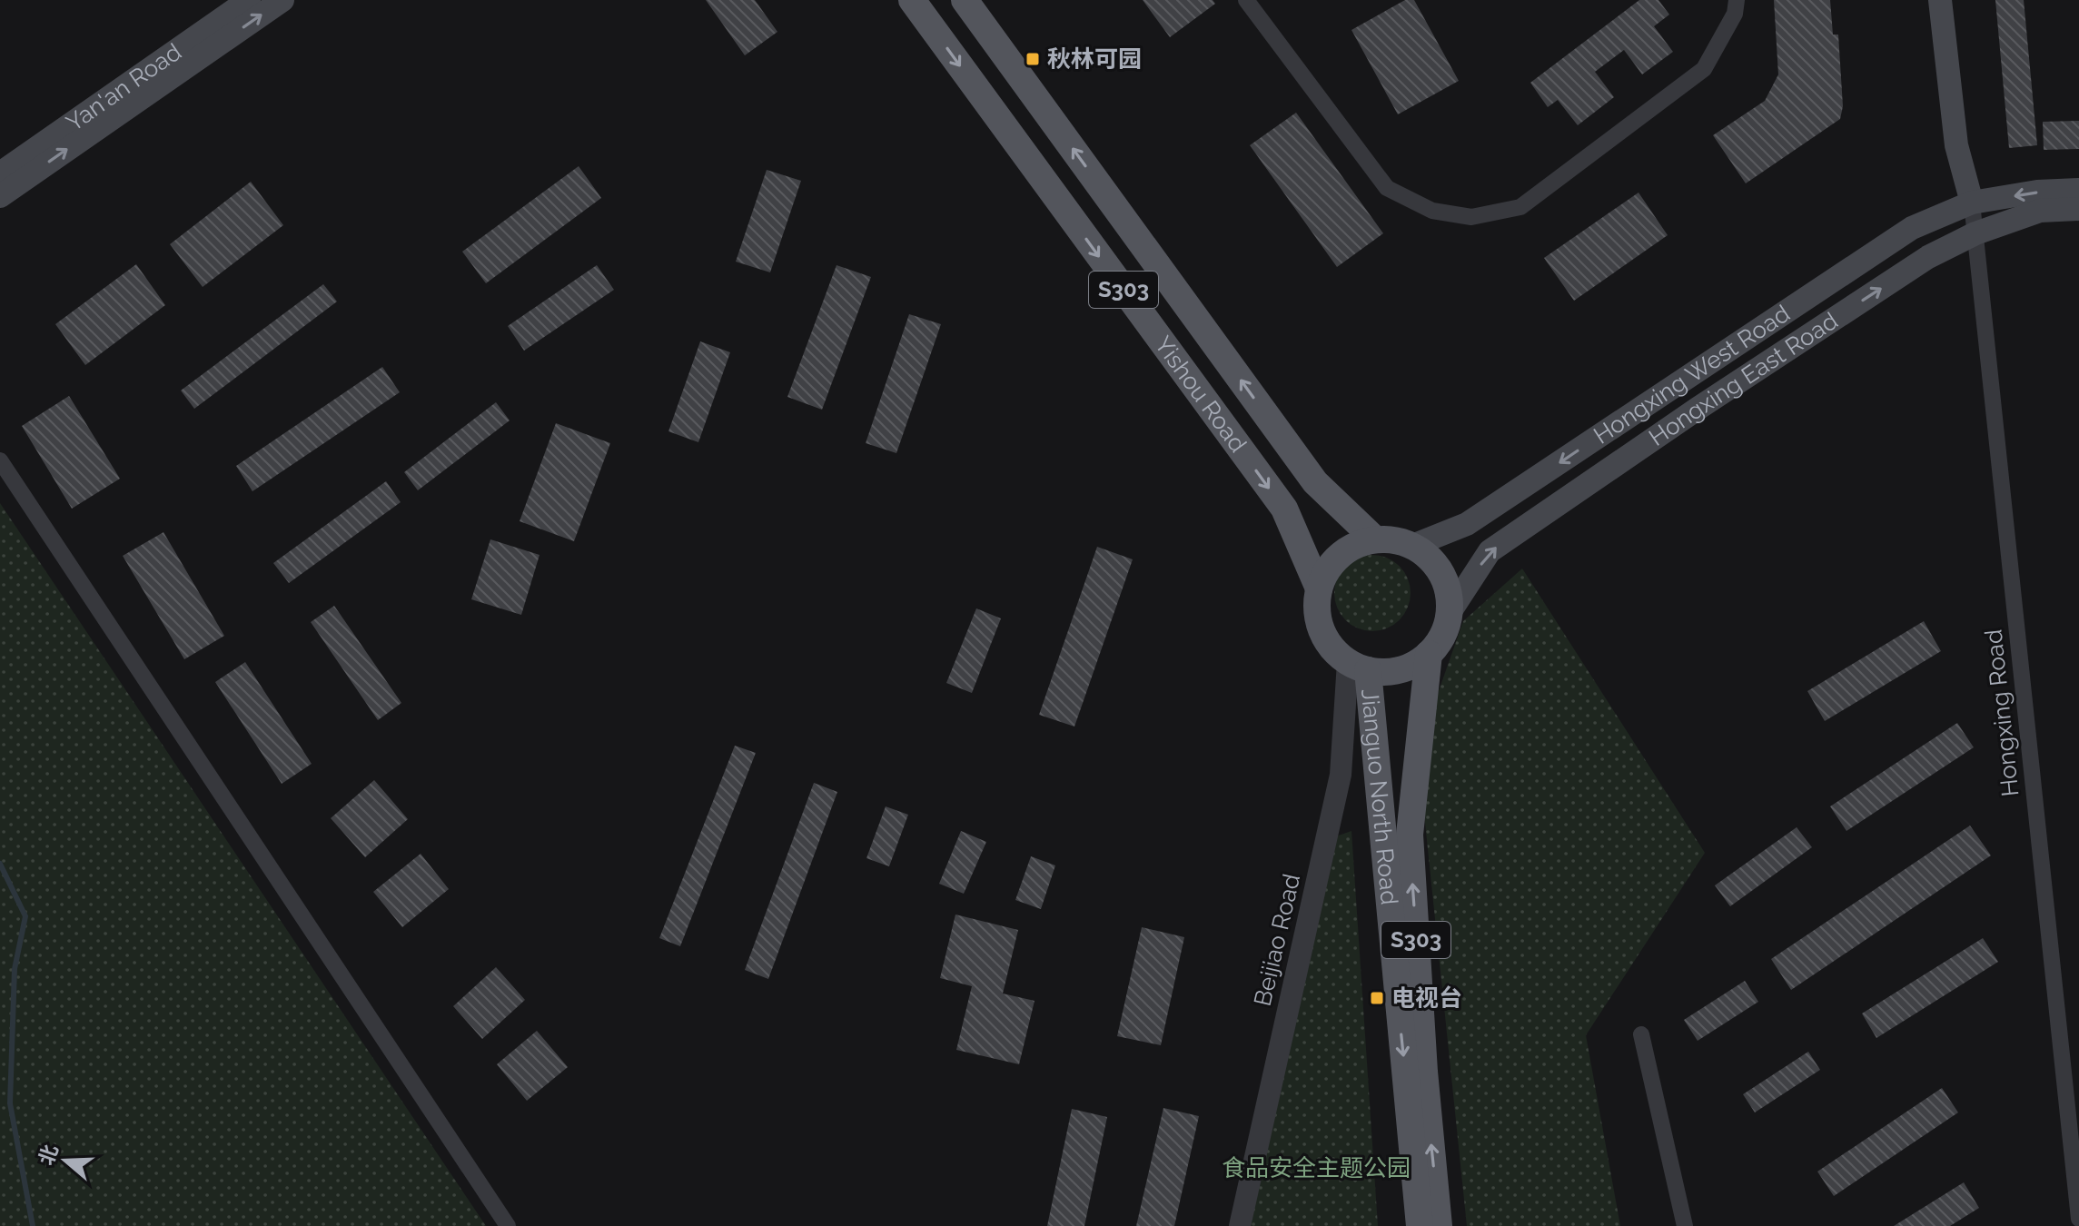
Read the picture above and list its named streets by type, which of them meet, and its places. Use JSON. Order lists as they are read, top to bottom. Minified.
{"streets":{"main road":["Yan'an Road","S303","Hongxing West Road","Hongxing East Road","Yishou Road","Jianguo North Road"],"street":["Hongxing Road","Beijiao Road"]},"crossings":[["Hongxing West Road","Hongxing East Road"],["Hongxing West Road","Yishou Road"],["Hongxing West Road","Hongxing Road"],["Hongxing West Road","Jianguo North Road"],["Hongxing West Road","Beijiao Road"],["Hongxing East Road","Yishou Road"],["Hongxing East Road","Hongxing Road"],["Hongxing East Road","Jianguo North Road"],["Hongxing East Road","Beijiao Road"],["Yishou Road","Jianguo North Road"],["Yishou Road","Beijiao Road"],["Jianguo North Road","Beijiao Road"]],"one_way":["Hongxing West Road","Hongxing East Road"],"parks":["食品安全主题公园"],"places":{"transit":["秋林可园","电视台"]},"north":"left"}
